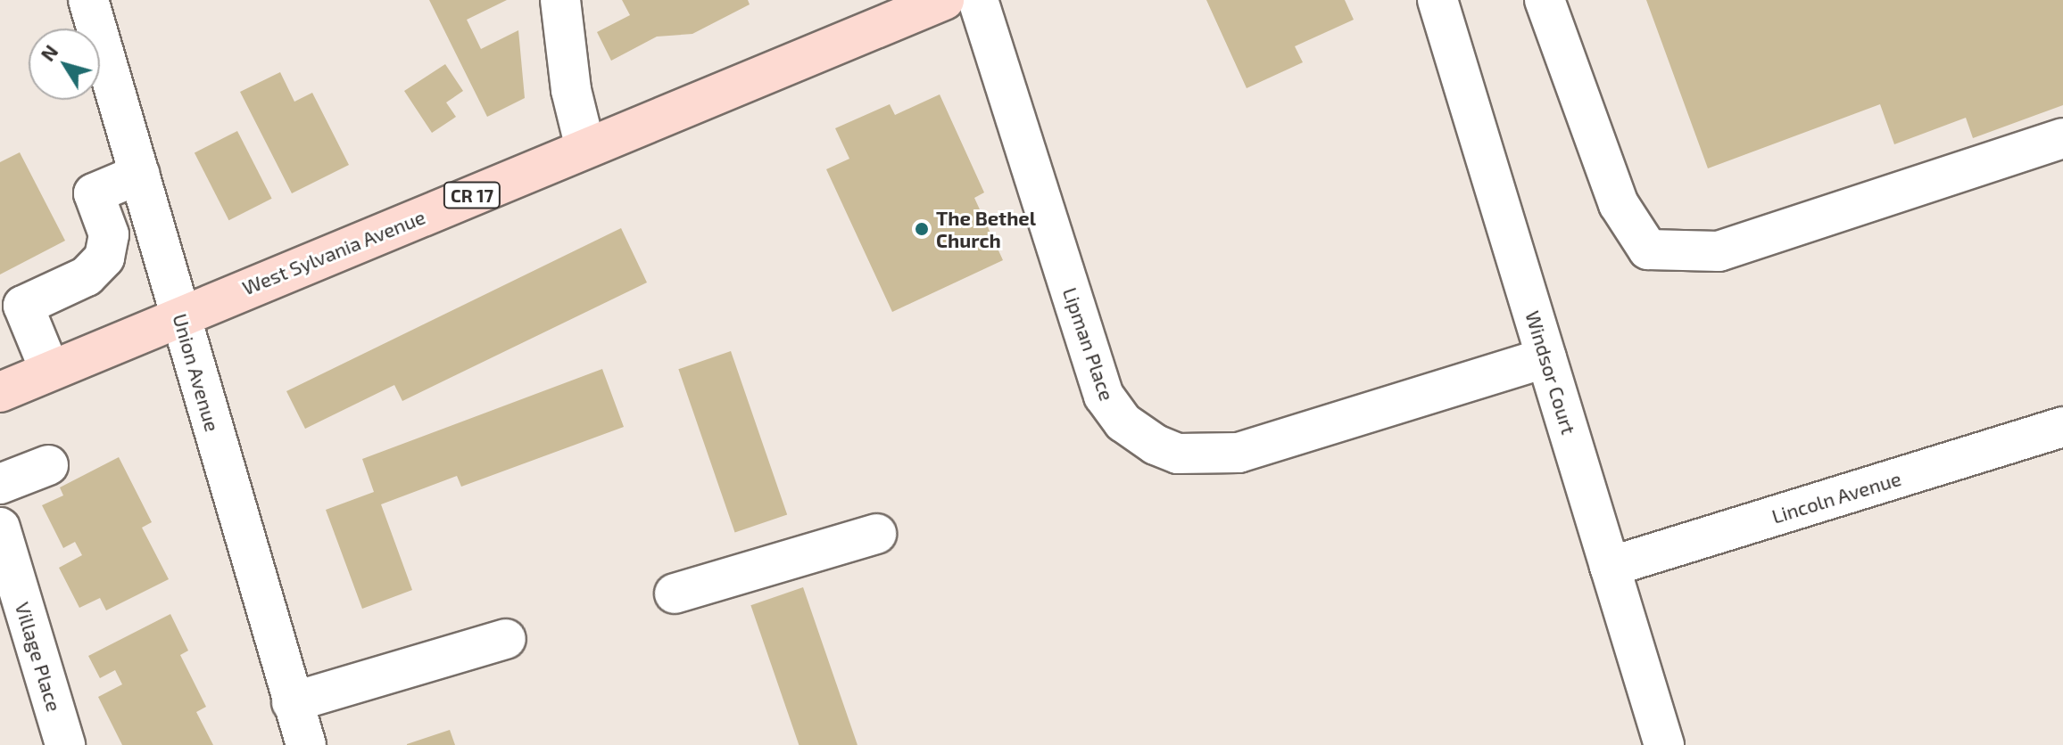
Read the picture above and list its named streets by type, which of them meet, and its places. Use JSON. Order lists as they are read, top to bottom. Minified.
{"streets":{"main road":["CR 17","West Sylvania Avenue"],"street":["Lipman Place","Union Avenue","Windsor Court","Lincoln Avenue","Village Place"]},"crossings":[["West Sylvania Avenue","Union Avenue"],["Lipman Place","Windsor Court"],["Windsor Court","Lincoln Avenue"]],"places":["The Bethel Church"],"north":"top left"}
